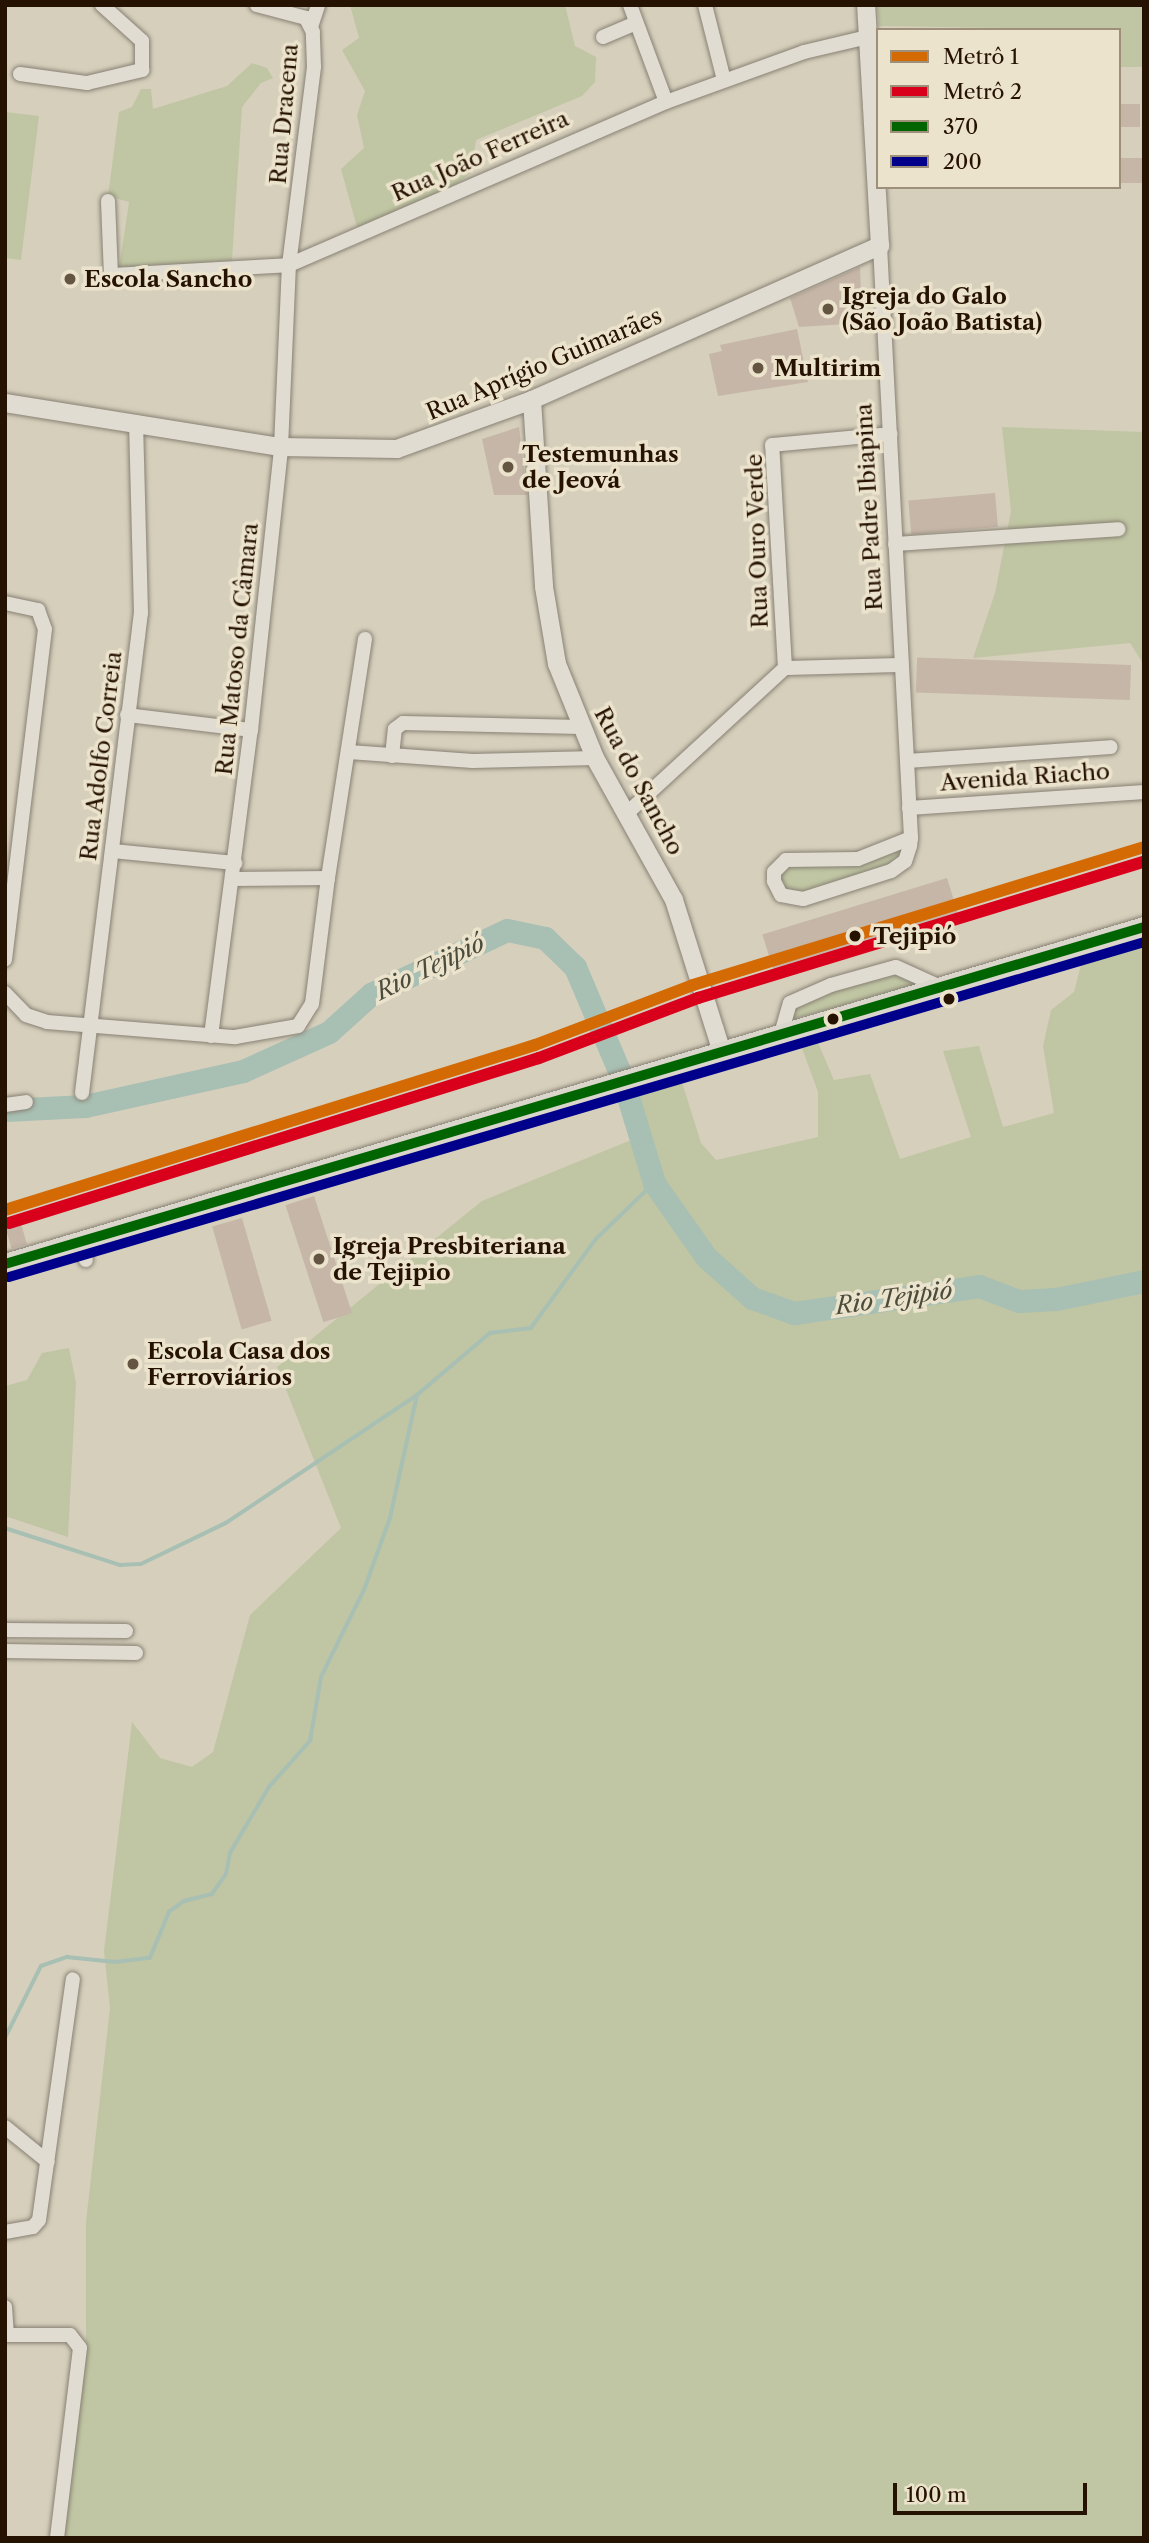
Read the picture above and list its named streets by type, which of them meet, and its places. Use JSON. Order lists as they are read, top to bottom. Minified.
{"streets":{"street":["Rua Dracena","Rua João Ferreira","Rua Aprígio Guimarães","Rua Padre Ibiapina","Rua Ouro Verde","Rua Matoso da Câmara","Rua Adolfo Correia","Avenida Riacho","Rua do Sancho"]},"crossings":[["Rua Dracena","Rua João Ferreira"],["Rua Dracena","Rua Matoso da Câmara"],["Rua João Ferreira","Rua Padre Ibiapina"],["Rua João Ferreira","Rua Matoso da Câmara"],["Rua Aprígio Guimarães","Rua Padre Ibiapina"],["Rua Aprígio Guimarães","Rua Matoso da Câmara"],["Rua Aprígio Guimarães","Rua Adolfo Correia"],["Rua Aprígio Guimarães","Rua do Sancho"],["Rua Padre Ibiapina","Rua Ouro Verde"],["Rua Padre Ibiapina","Avenida Riacho"]],"water":["Rio Tejipió"],"places":["Escola Sancho","Igreja do Galo (São João Batista)","Multirim","Testemunhas de Jeová","Tejipió","Igreja Presbiteriana de Tejipio","Escola Casa dos Ferroviários"],"lines":["metro line 1","metro line 2","transit line 370","transit line 200"],"legend":["Metrô 1","Metrô 2","370","200"],"scale_bar":"100 m"}
